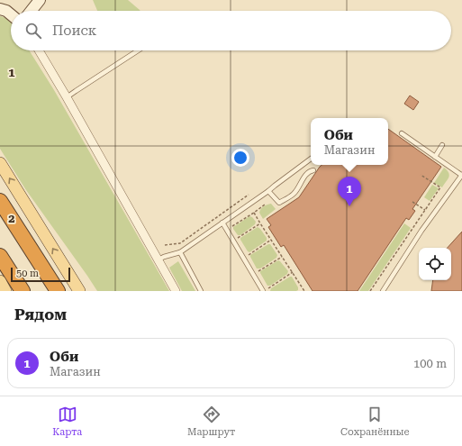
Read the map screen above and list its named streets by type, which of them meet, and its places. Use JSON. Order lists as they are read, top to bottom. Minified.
{"scale_bar":"50 m","page":{"search":"Поиск","popup":["Оби","Магазин"],"pins":"1","scale":"50 m","heading":"Рядом","list":[{"mark":"1","name":"Оби","note":"Магазин","value":"100 m"}],"nav":["Карта","Маршрут","Сохранённые"]},"grid":{"rows":["1","2"]}}
